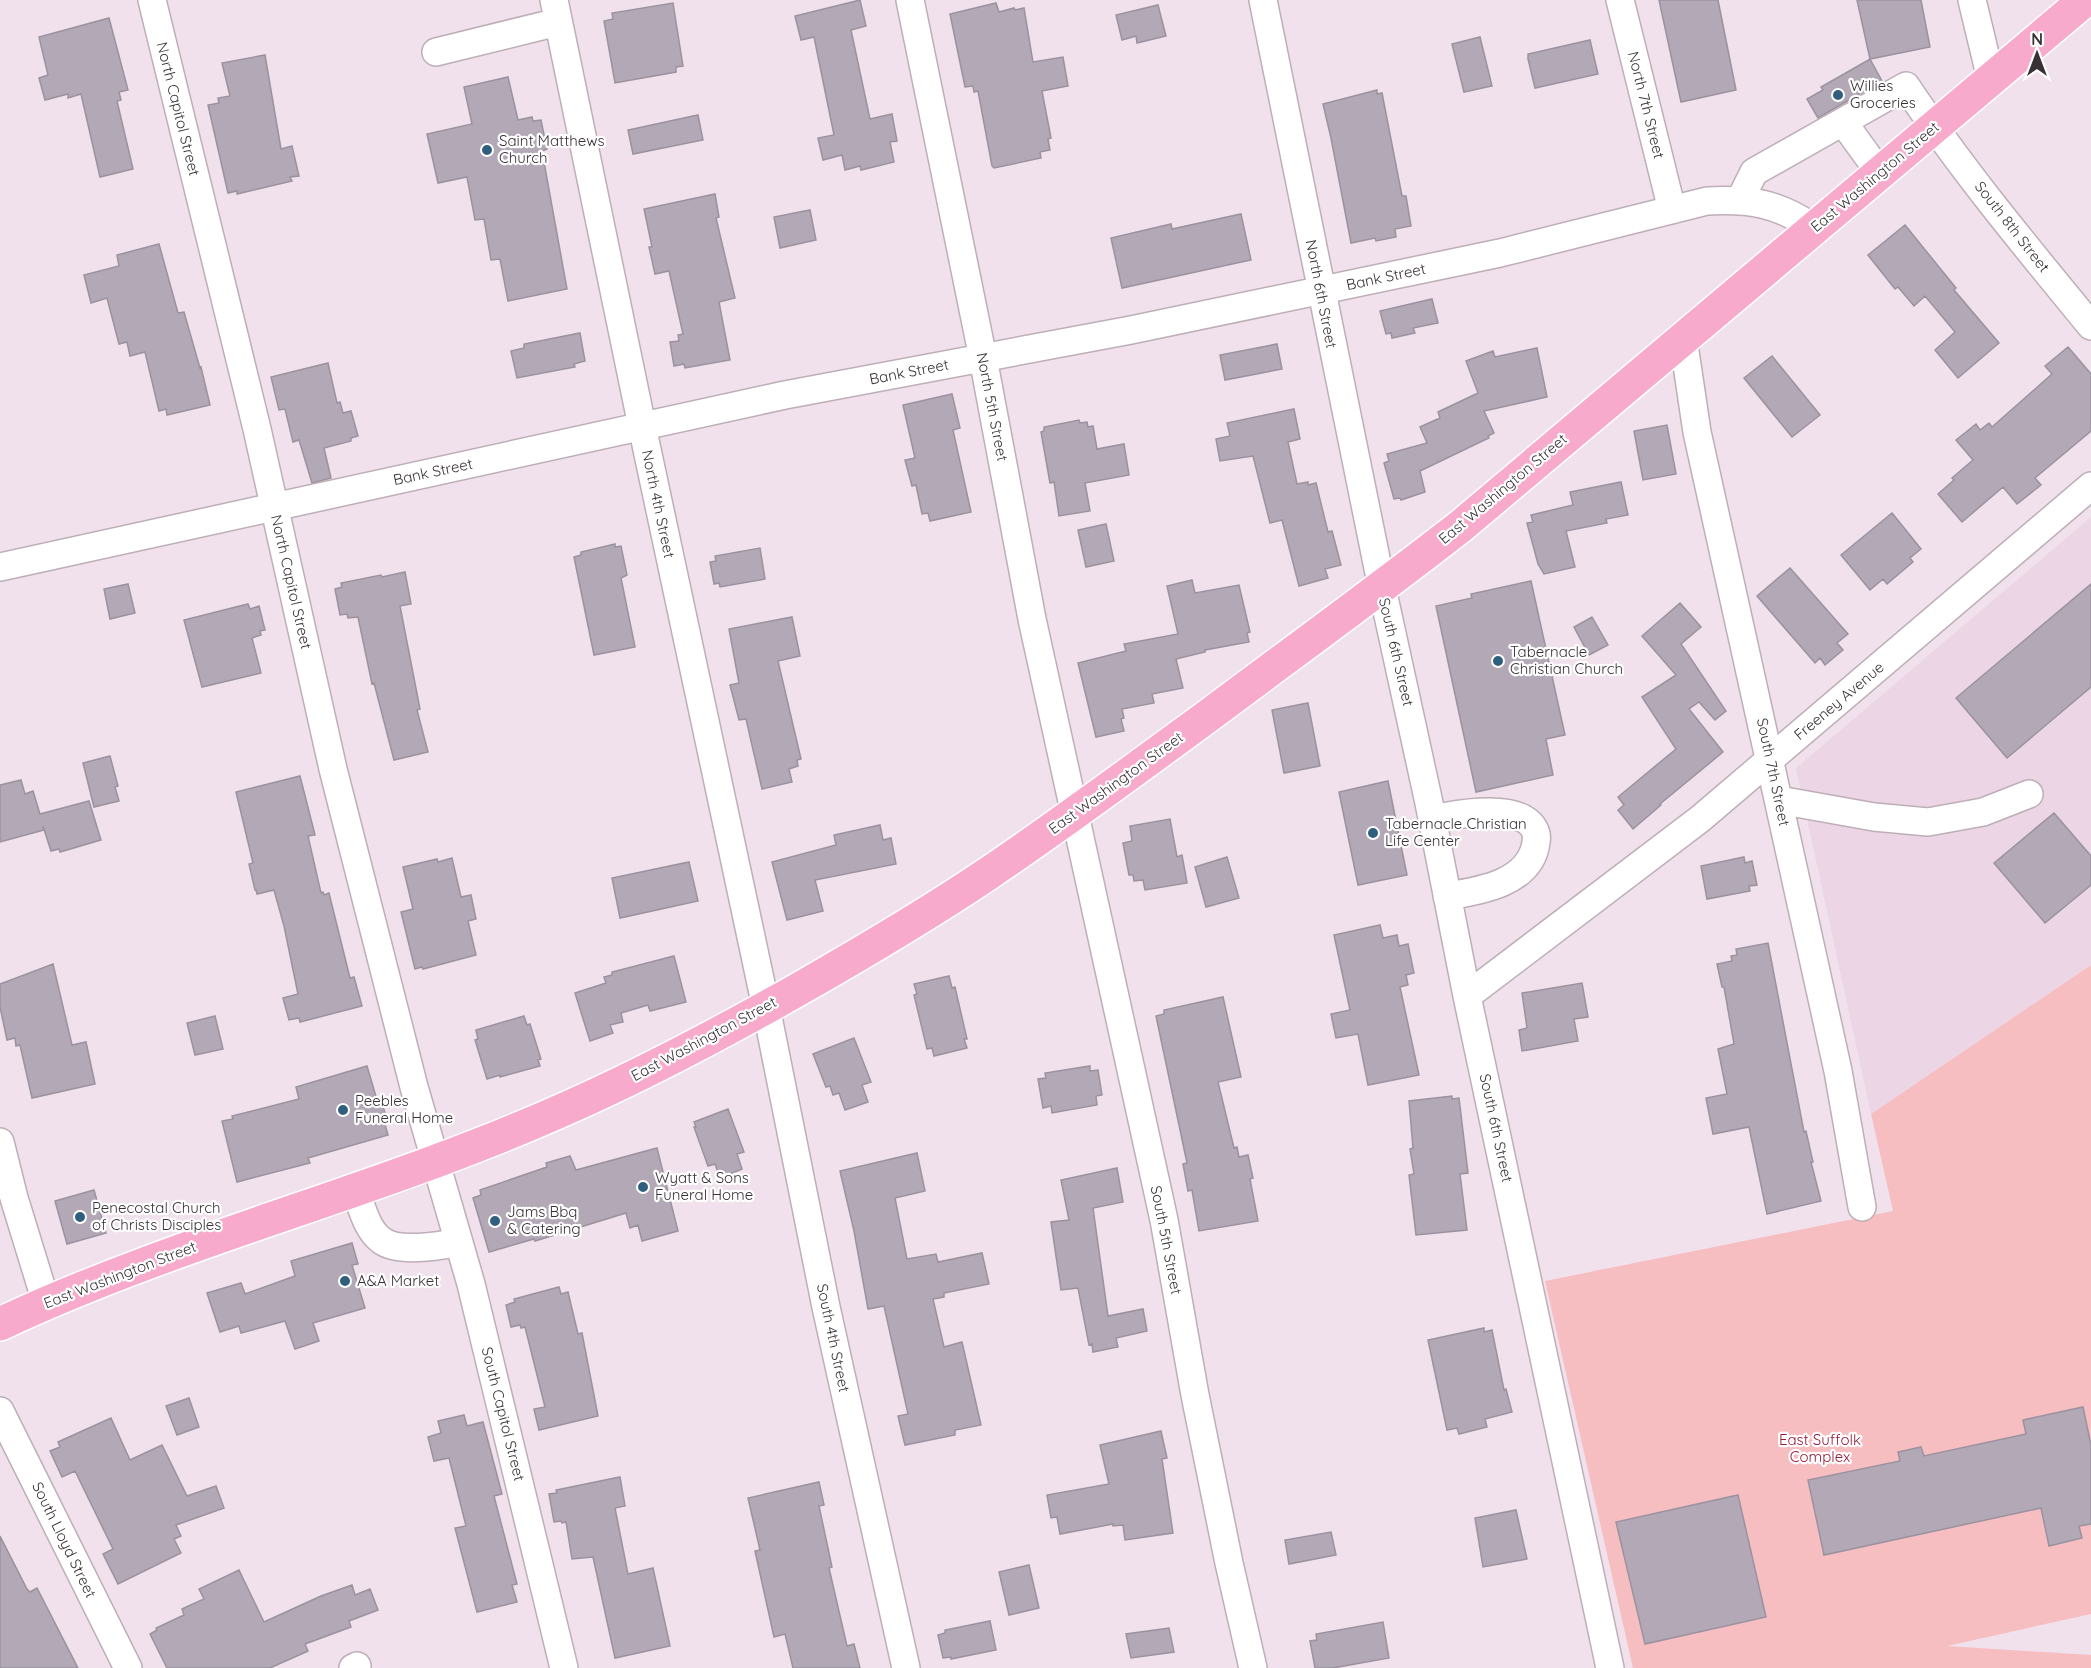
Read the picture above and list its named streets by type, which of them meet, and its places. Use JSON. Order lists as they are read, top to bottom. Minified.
{"streets":{"main road":["East Washington Street"],"street":["North 7th Street","North Capitol Street","South 8th Street","Bank Street","North 6th Street","North 5th Street","North 4th Street","South 6th Street","Freeney Avenue","South 7th Street","South 5th Street","South 4th Street","South Capitol Street","South Lloyd Street"]},"crossings":[["North 7th Street","Bank Street"],["North Capitol Street","East Washington Street"],["North Capitol Street","Bank Street"],["North Capitol Street","South Capitol Street"],["East Washington Street","South 8th Street"],["East Washington Street","Bank Street"],["East Washington Street","North 6th Street"],["East Washington Street","North 5th Street"],["East Washington Street","North 4th Street"],["East Washington Street","South 6th Street"],["East Washington Street","South 7th Street"],["East Washington Street","South 5th Street"],["East Washington Street","South 4th Street"],["East Washington Street","South Capitol Street"],["Bank Street","North 6th Street"],["Bank Street","North 5th Street"],["Bank Street","North 4th Street"],["North 6th Street","South 6th Street"],["North 5th Street","South 5th Street"],["North 4th Street","South 4th Street"],["South 6th Street","Freeney Avenue"],["Freeney Avenue","South 7th Street"]],"parks":["East Suffolk Complex"],"places":["Willies Groceries","Saint Matthews Church","Tabernacle Christian Church","Tabernacle Christian Life Center","Peebles Funeral Home","Wyatt & Sons Funeral Home","Penecostal Church of Christs Disciples","Jams Bbq & Catering","A&A Market"],"north":"top"}
